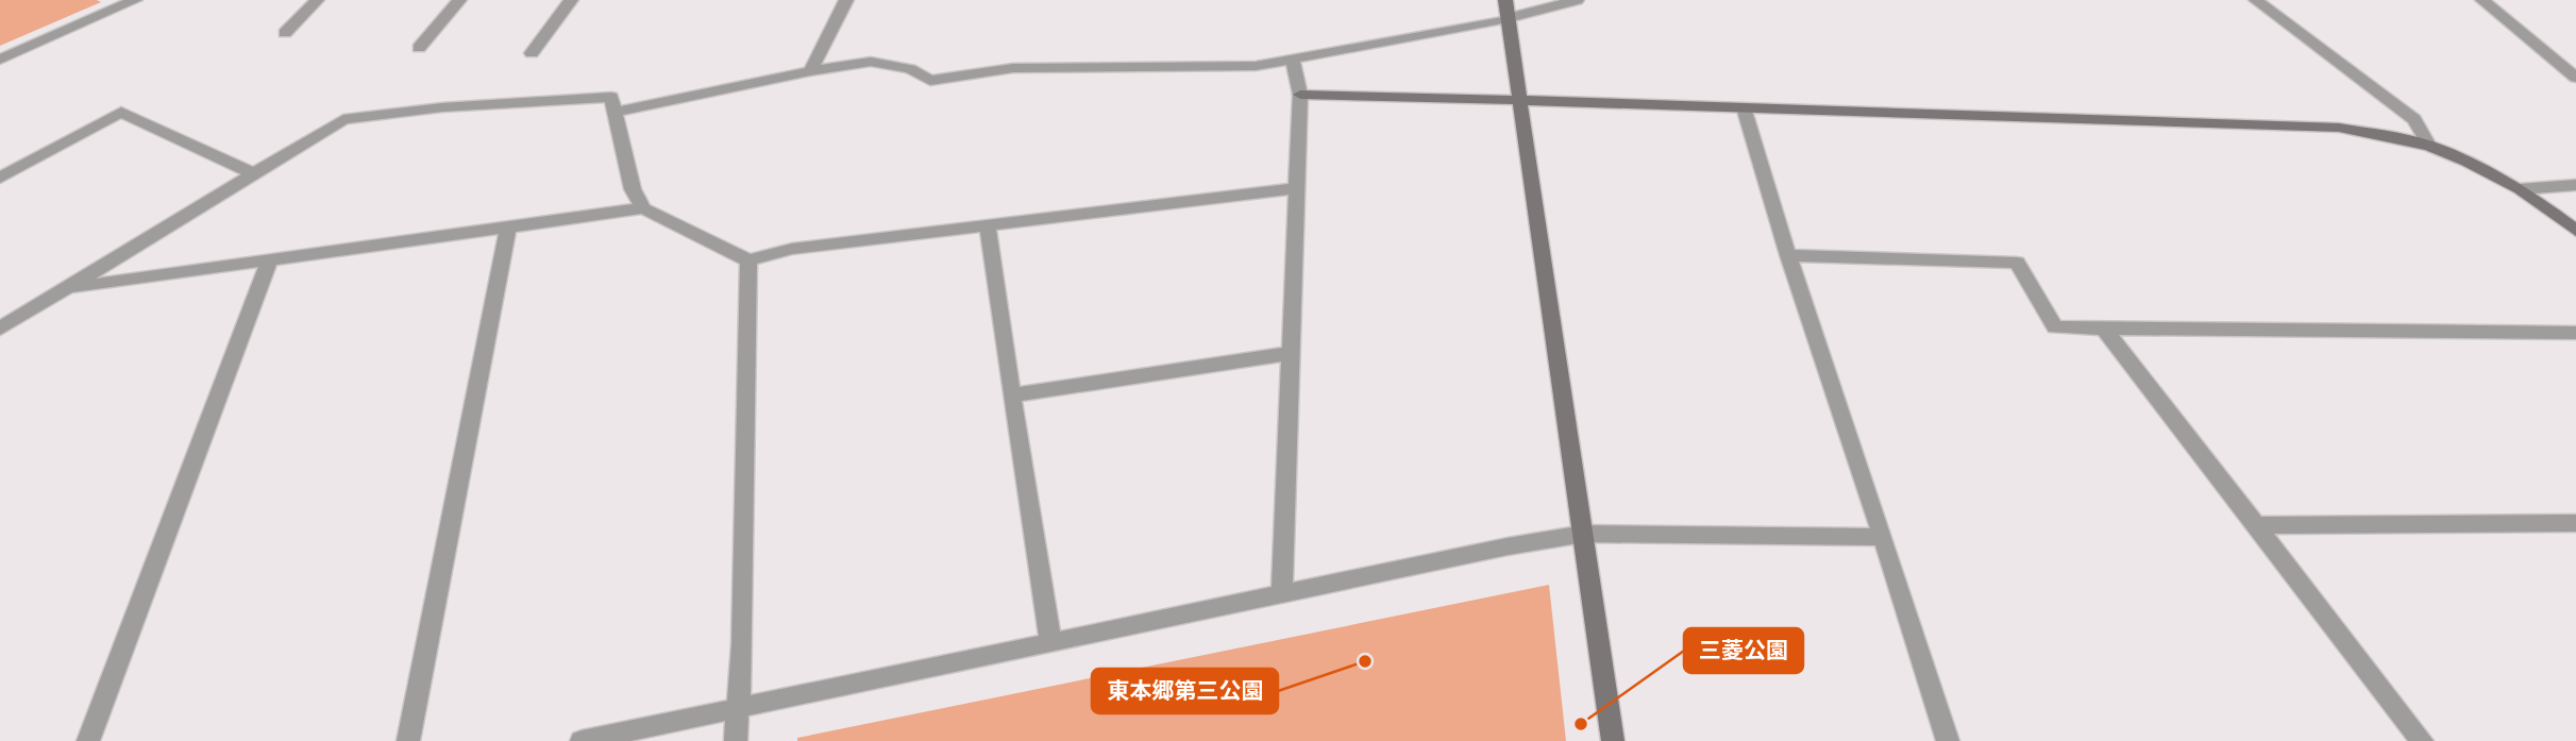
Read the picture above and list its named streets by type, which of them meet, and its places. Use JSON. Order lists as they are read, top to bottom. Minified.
{"places":["東本郷第三公園","三菱公園"]}
